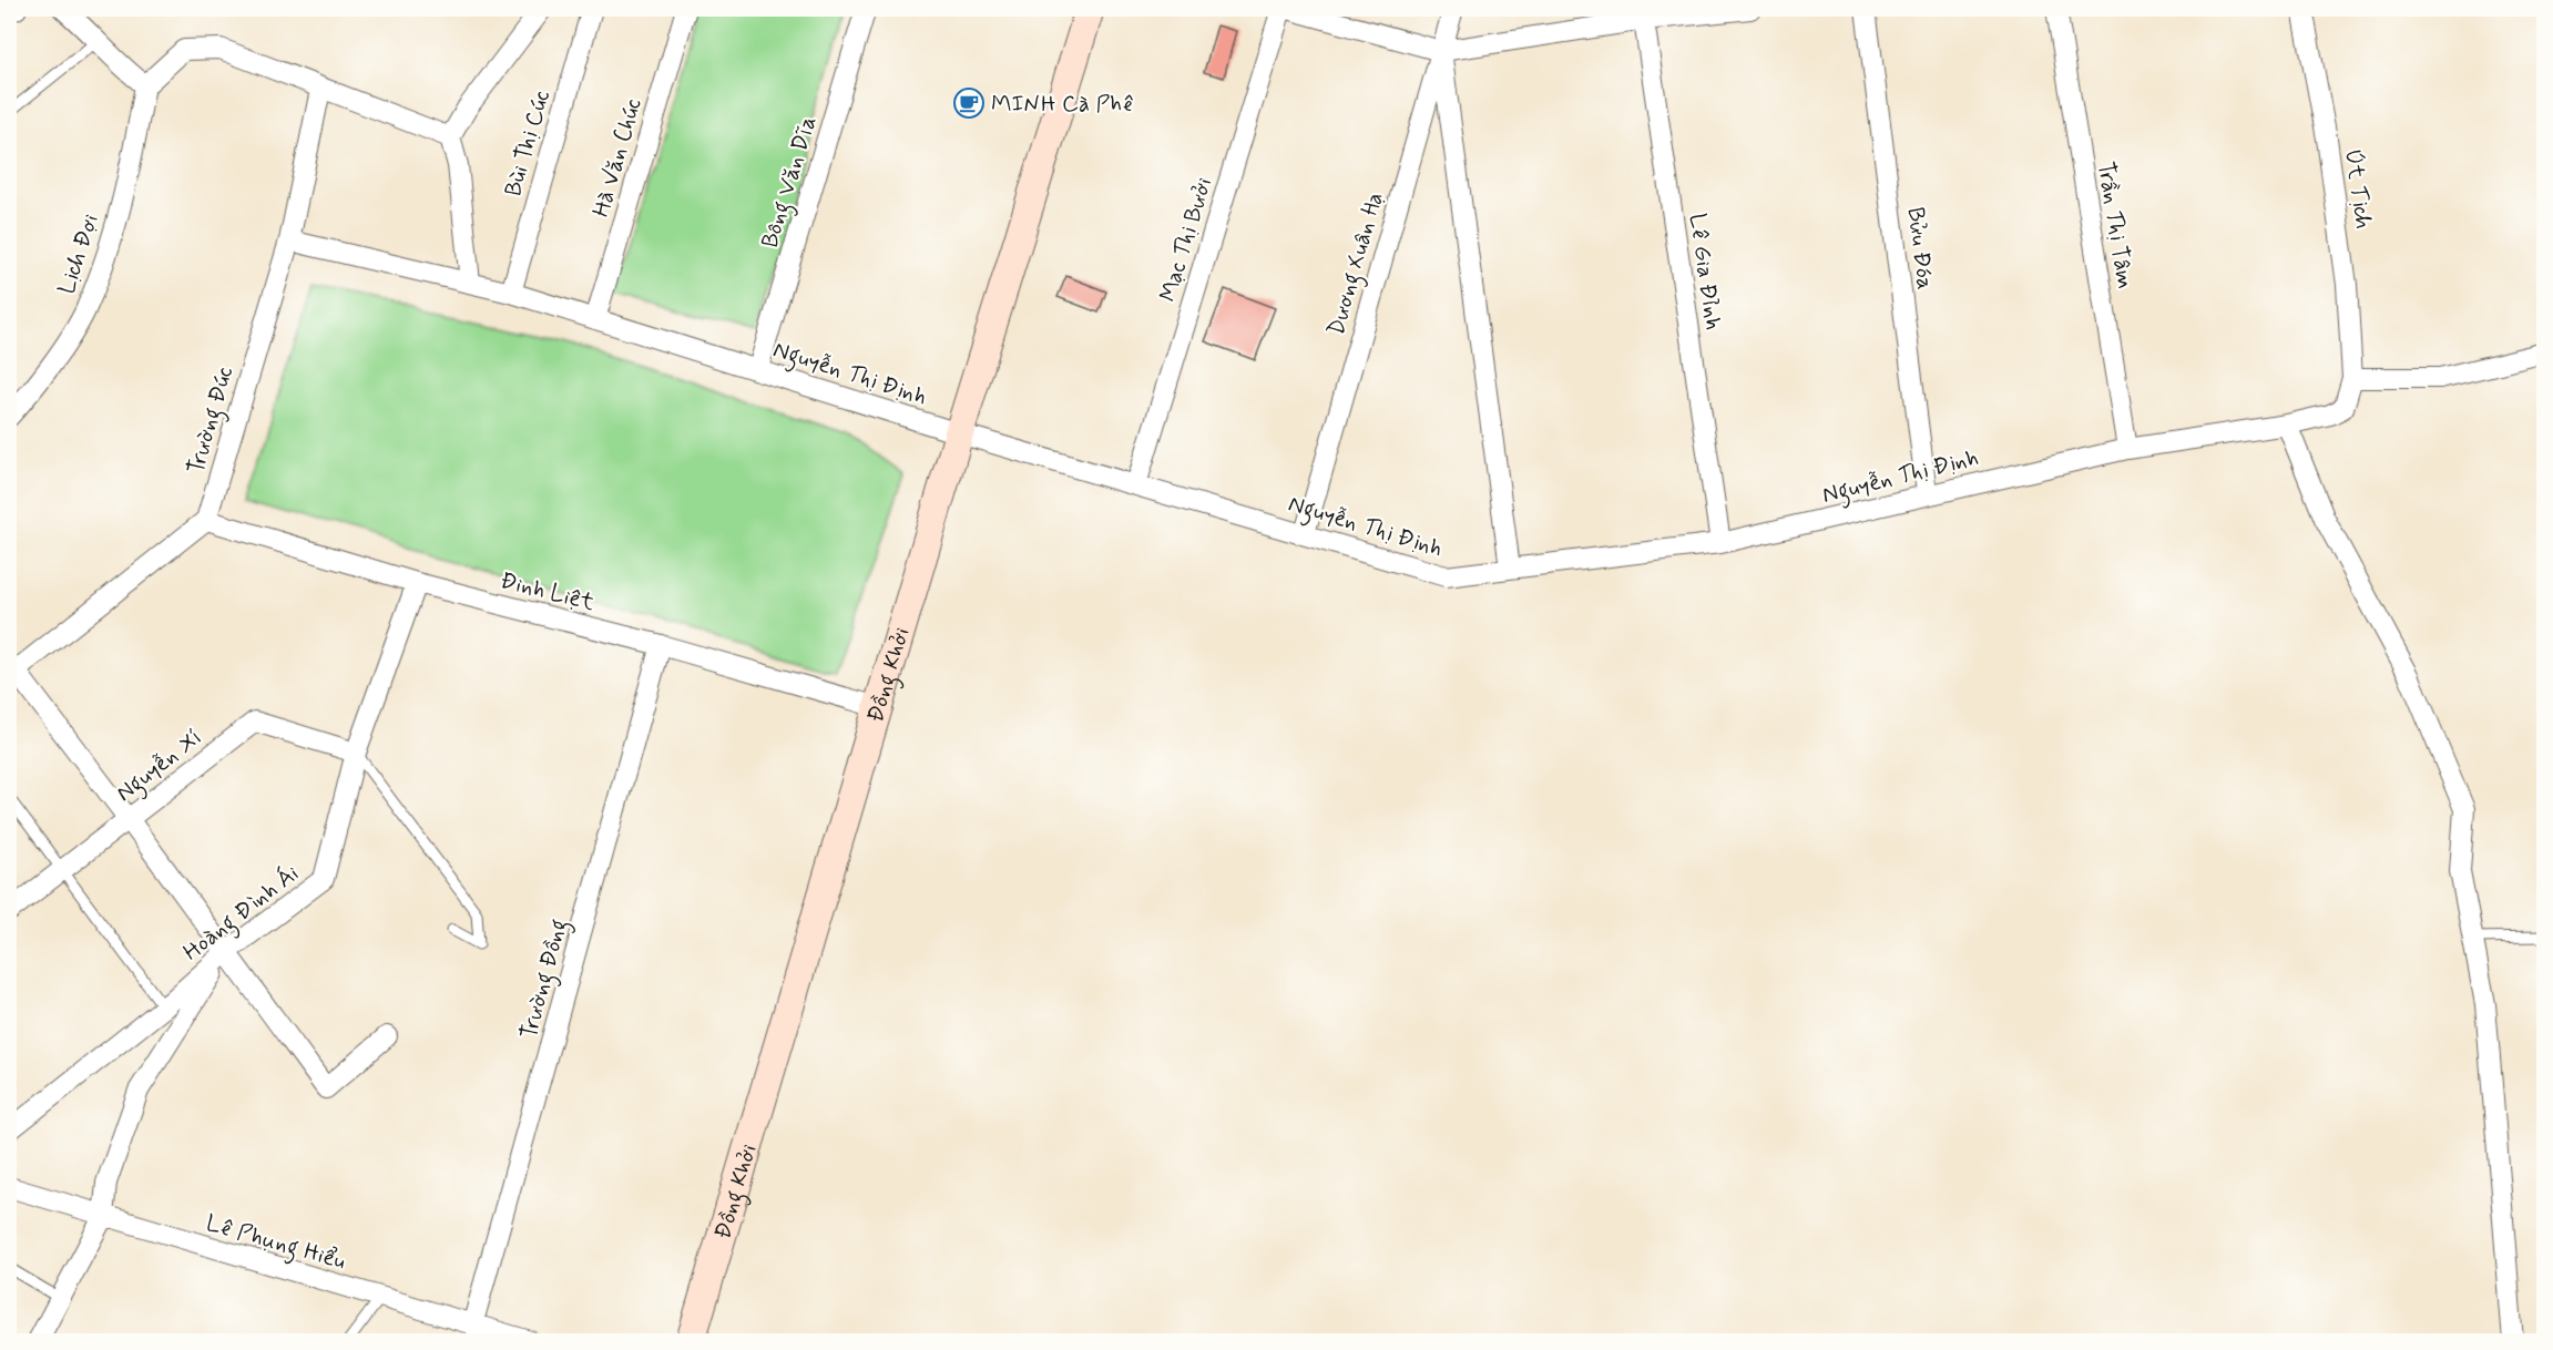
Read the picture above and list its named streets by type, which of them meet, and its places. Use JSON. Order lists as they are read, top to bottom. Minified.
{"streets":{"street":["Bùi Thị Cúc","Hà Văn Chúc","Bông Văn Dĩa","Út Tịch","Trần Thị Tâm","Mạc Thị Bưởi","Bửu Đóa","Lịch Đợi","Dương Xuân Hạ","Lê Gia Đỉnh","Nguyễn Thị Định","Trường Đúc","Đinh Liệt","Đồng Khởi","Nguyễn Xí","Hoàng Đình Ái","Trường Đồng","Lê Phụng Hiểu"]},"crossings":[["Bùi Thị Cúc","Nguyễn Thị Định"],["Hà Văn Chúc","Nguyễn Thị Định"],["Bông Văn Dĩa","Nguyễn Thị Định"],["Út Tịch","Nguyễn Thị Định"],["Trần Thị Tâm","Nguyễn Thị Định"],["Mạc Thị Bưởi","Nguyễn Thị Định"],["Bửu Đóa","Nguyễn Thị Định"],["Dương Xuân Hạ","Nguyễn Thị Định"],["Lê Gia Đỉnh","Nguyễn Thị Định"],["Nguyễn Thị Định","Trường Đúc"],["Nguyễn Thị Định","Đồng Khởi"],["Trường Đúc","Đinh Liệt"],["Đinh Liệt","Đồng Khởi"],["Đinh Liệt","Hoàng Đình Ái"],["Đinh Liệt","Trường Đồng"],["Nguyễn Xí","Hoàng Đình Ái"],["Trường Đồng","Lê Phụng Hiểu"]],"places":{"cafe":["MINH Cà Phê"]}}
